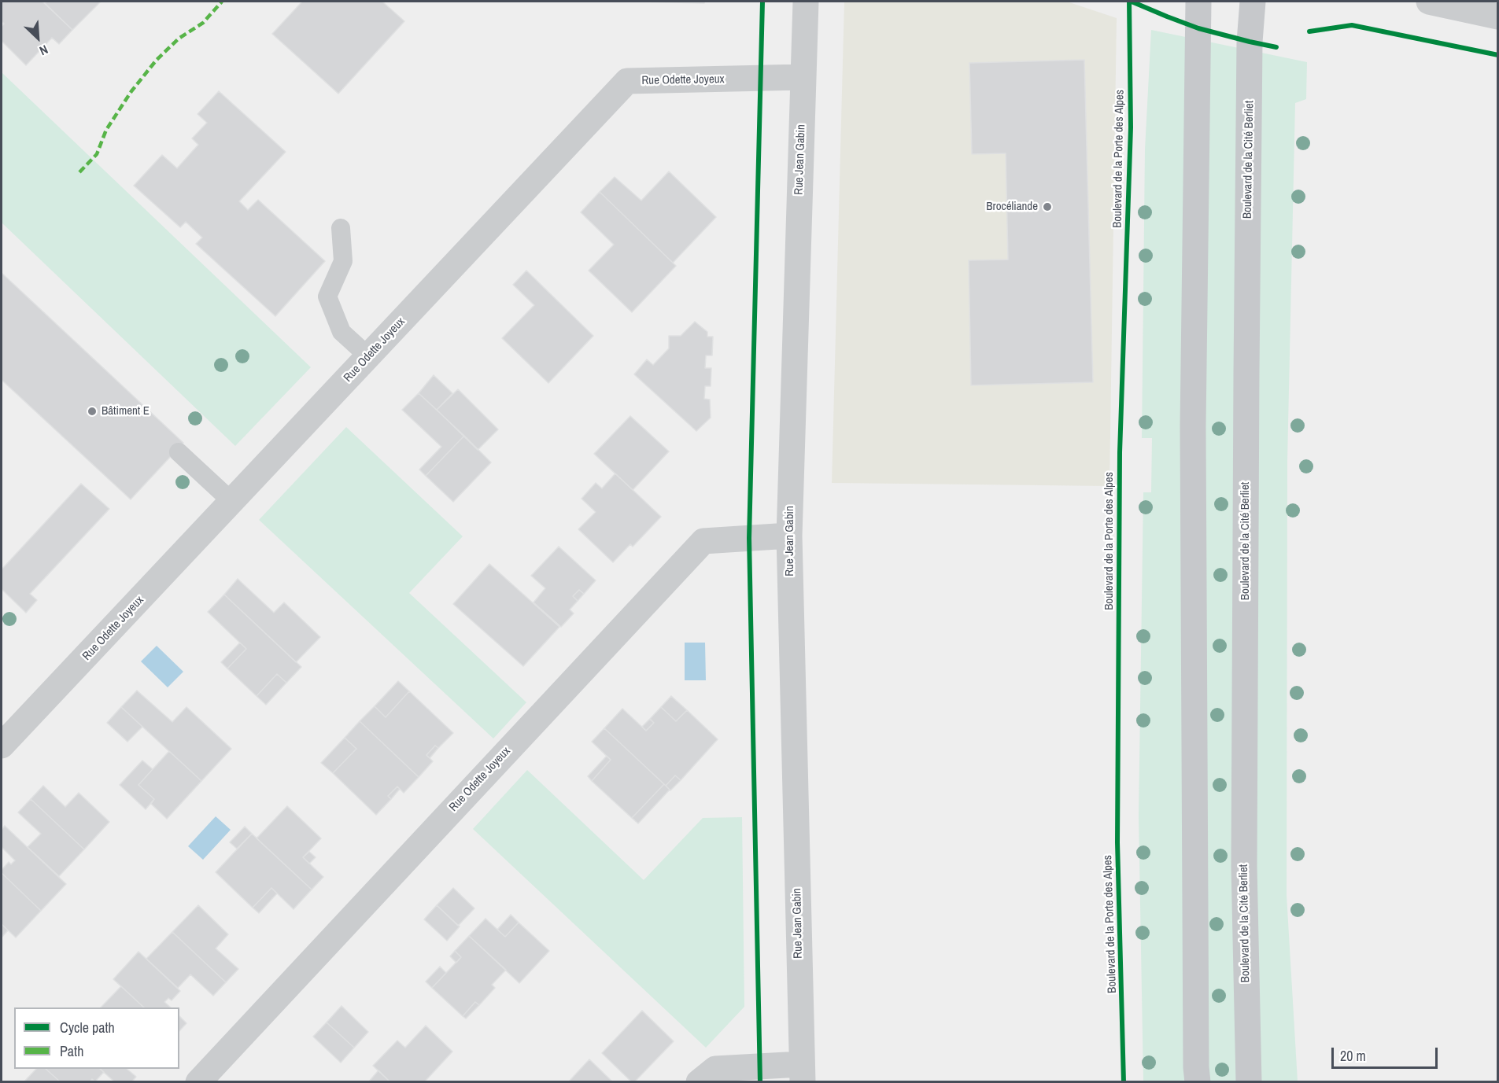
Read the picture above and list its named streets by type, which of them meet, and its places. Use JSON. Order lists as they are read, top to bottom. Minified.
{"streets":{"main road":["Boulevard de la Cité Berliet"],"street":["Rue Odette Joyeux","Rue Jean Gabin"],"cycle path":["Boulevard de la Porte des Alpes"]},"crossings":[["Rue Odette Joyeux","Rue Jean Gabin"]],"places":["Brocéliande","Bâtiment E"],"legend":["Cycle path","Path"],"scale_bar":"20 m","north":"bottom right"}
